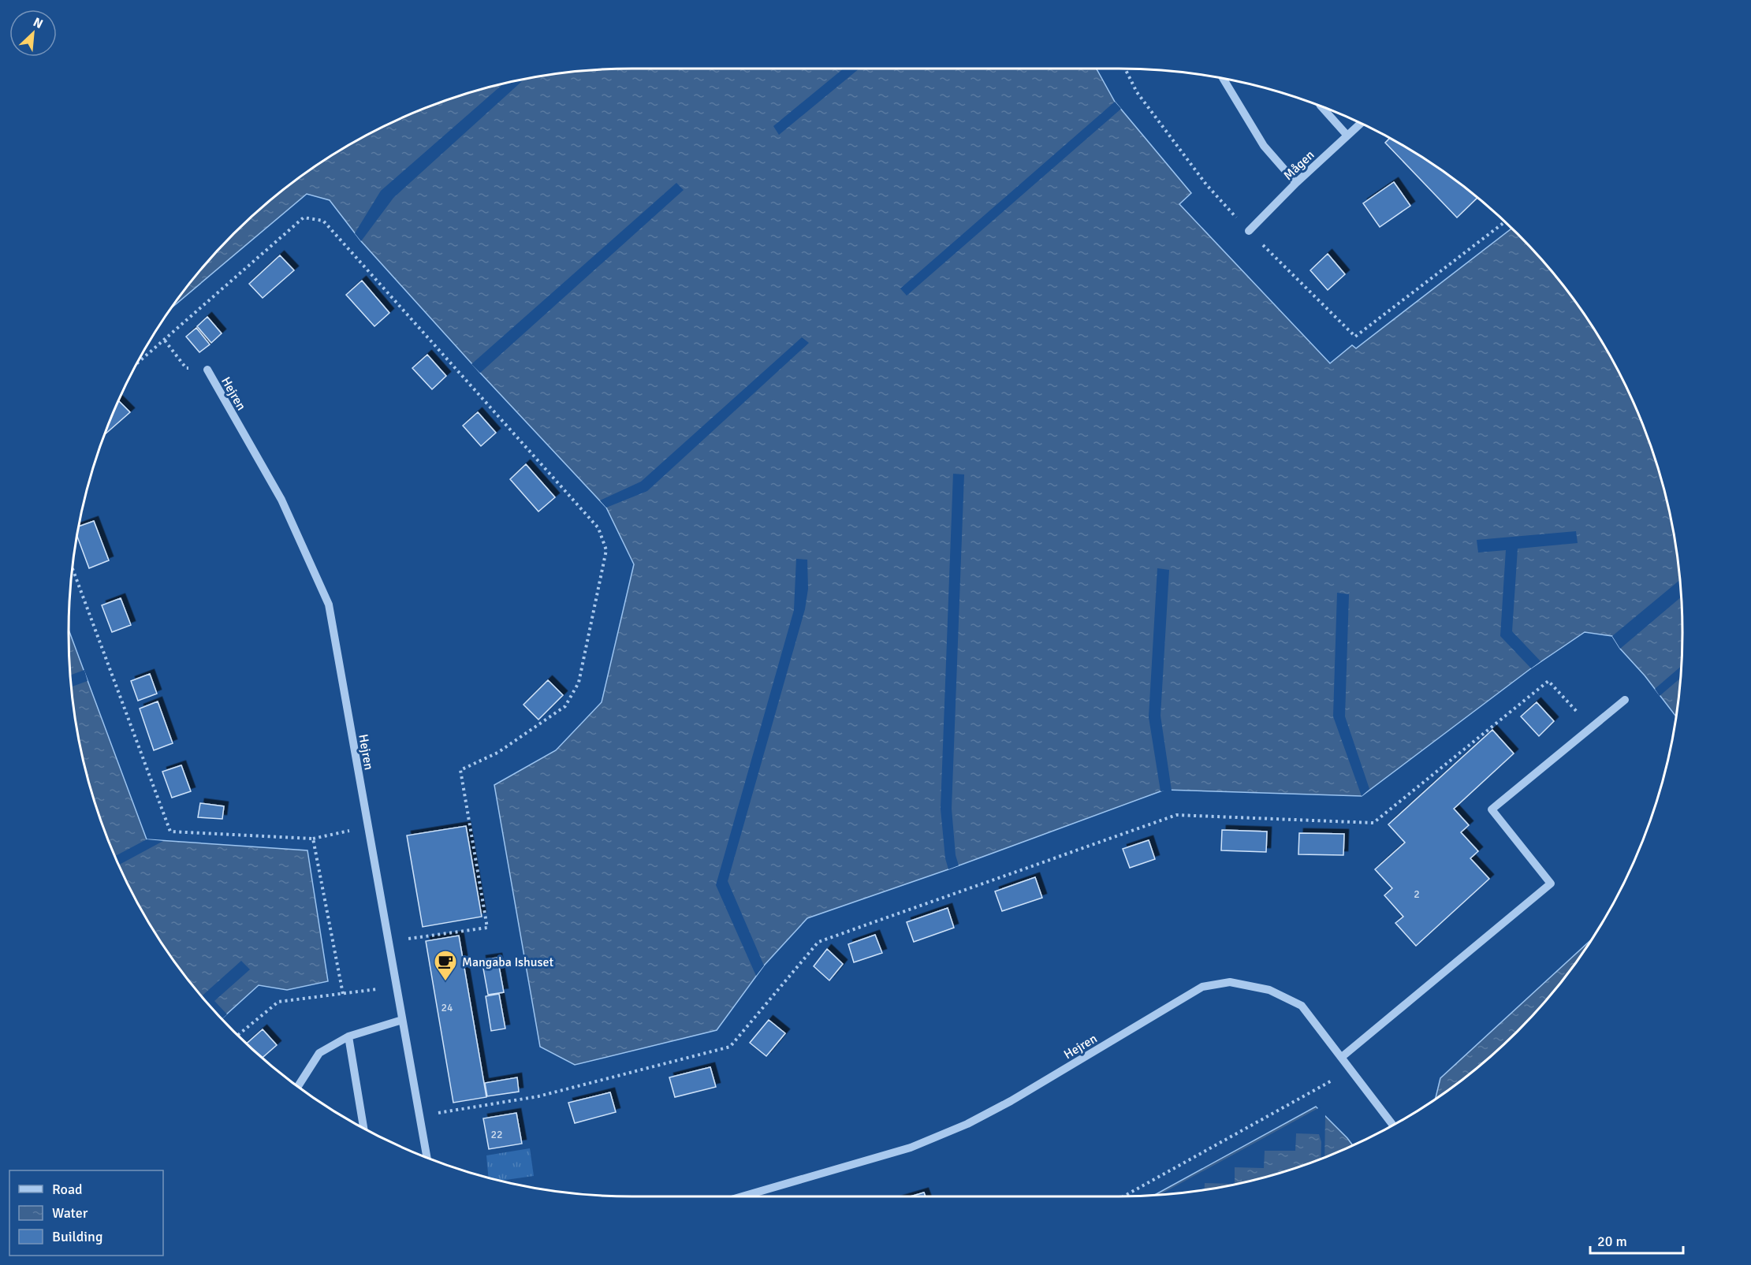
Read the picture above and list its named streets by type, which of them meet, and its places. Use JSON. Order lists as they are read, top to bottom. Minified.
{"streets":{"street":["Mågen","Hejren"]},"places":{"cafe":["Mangaba Ishuset"]},"house_numbers":["2","24","22"],"legend":["Road","Water","Building"],"scale_bar":"20 m","north":"top right"}
